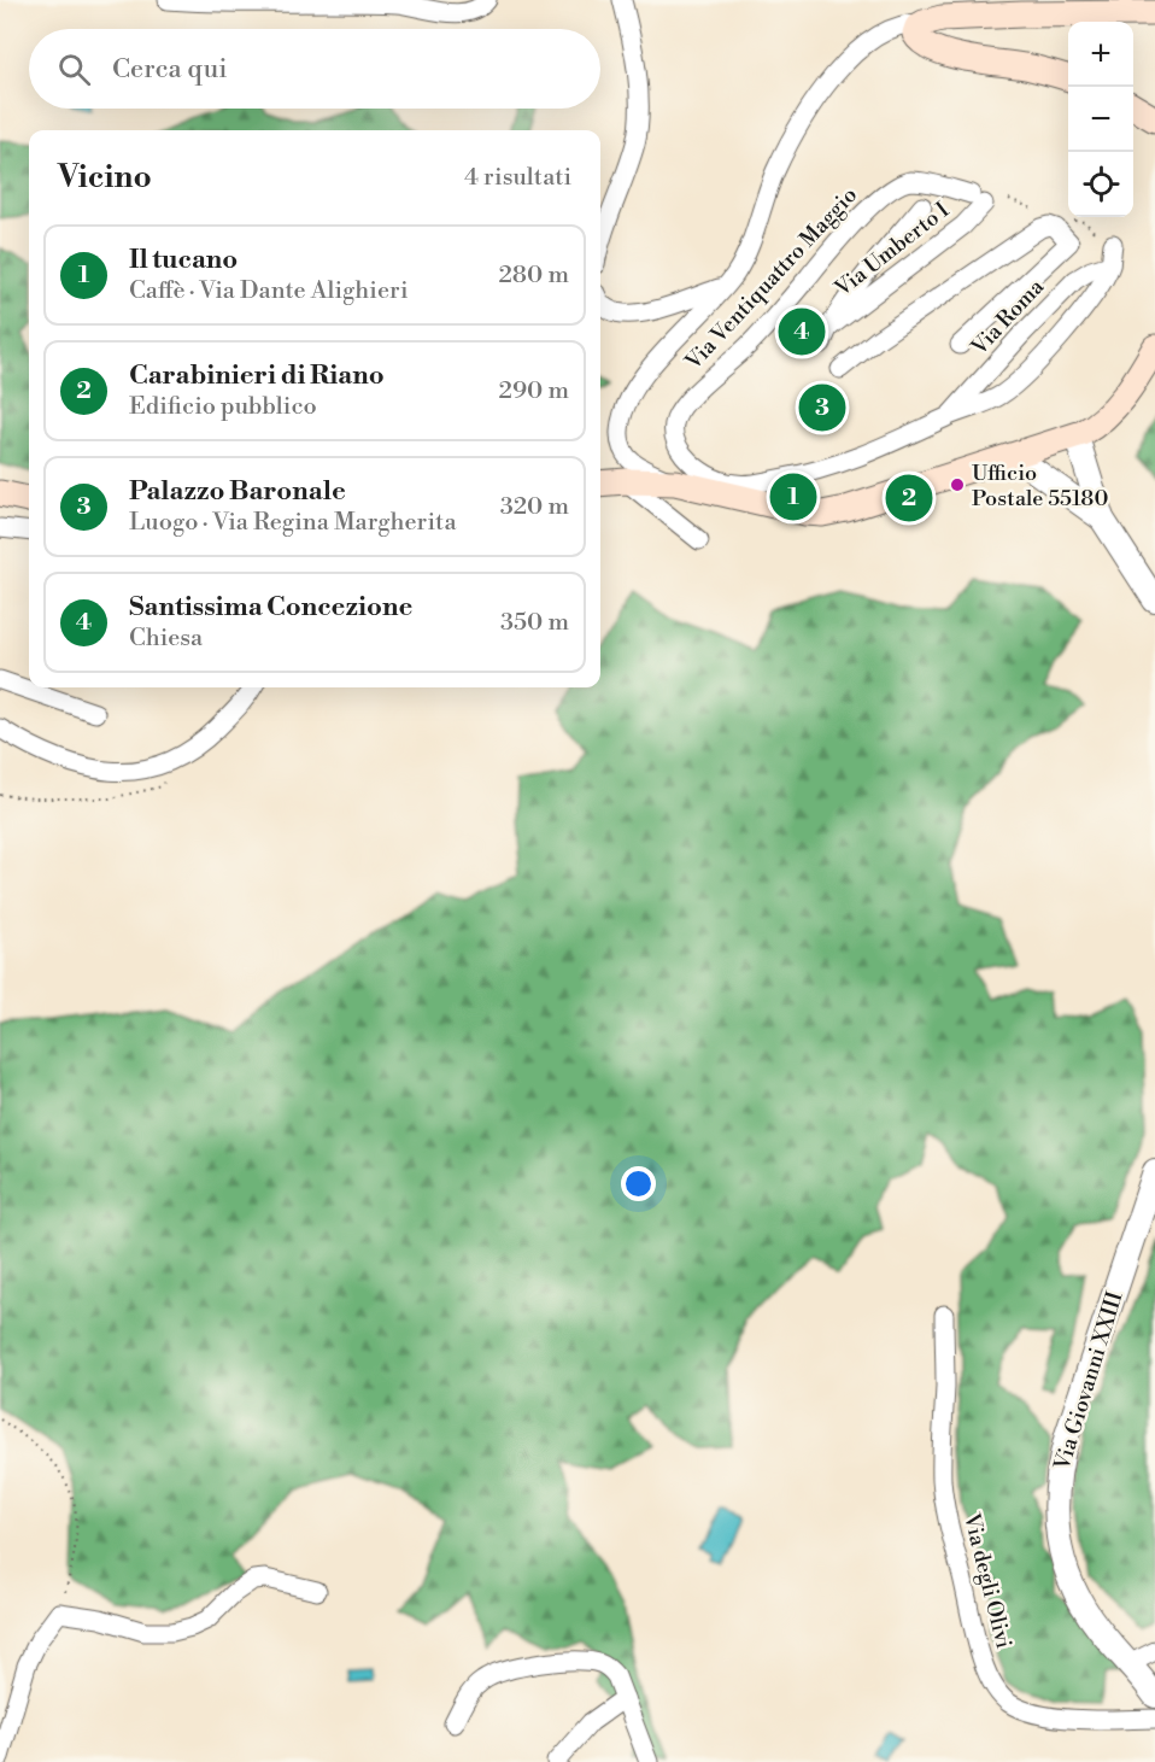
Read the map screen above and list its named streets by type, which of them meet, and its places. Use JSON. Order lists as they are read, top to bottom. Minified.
{"streets":{"street":["Via Umberto I","Via Ventiquattro Maggio","Via Roma","Via Giovanni XXIII","Via degli Olivi"]},"crossings":[["Via Umberto I","Via Ventiquattro Maggio"]],"places":["Ufficio Postale 55180"],"page":{"map_buttons":["+","−"],"search":"Cerca qui","heading":["Vicino","4 risultati"],"list":[{"mark":"1","name":"Il tucano","note":"Caffè · Via Dante Alighieri","value":"280 m"},{"mark":"2","name":"Carabinieri di Riano","note":"Edificio pubblico","value":"290 m"},{"mark":"3","name":"Palazzo Baronale","note":"Luogo · Via Regina Margherita","value":"320 m"},{"mark":"4","name":"Santissima Concezione","note":"Chiesa","value":"350 m"}],"pins":["4","3","1","2"]}}
